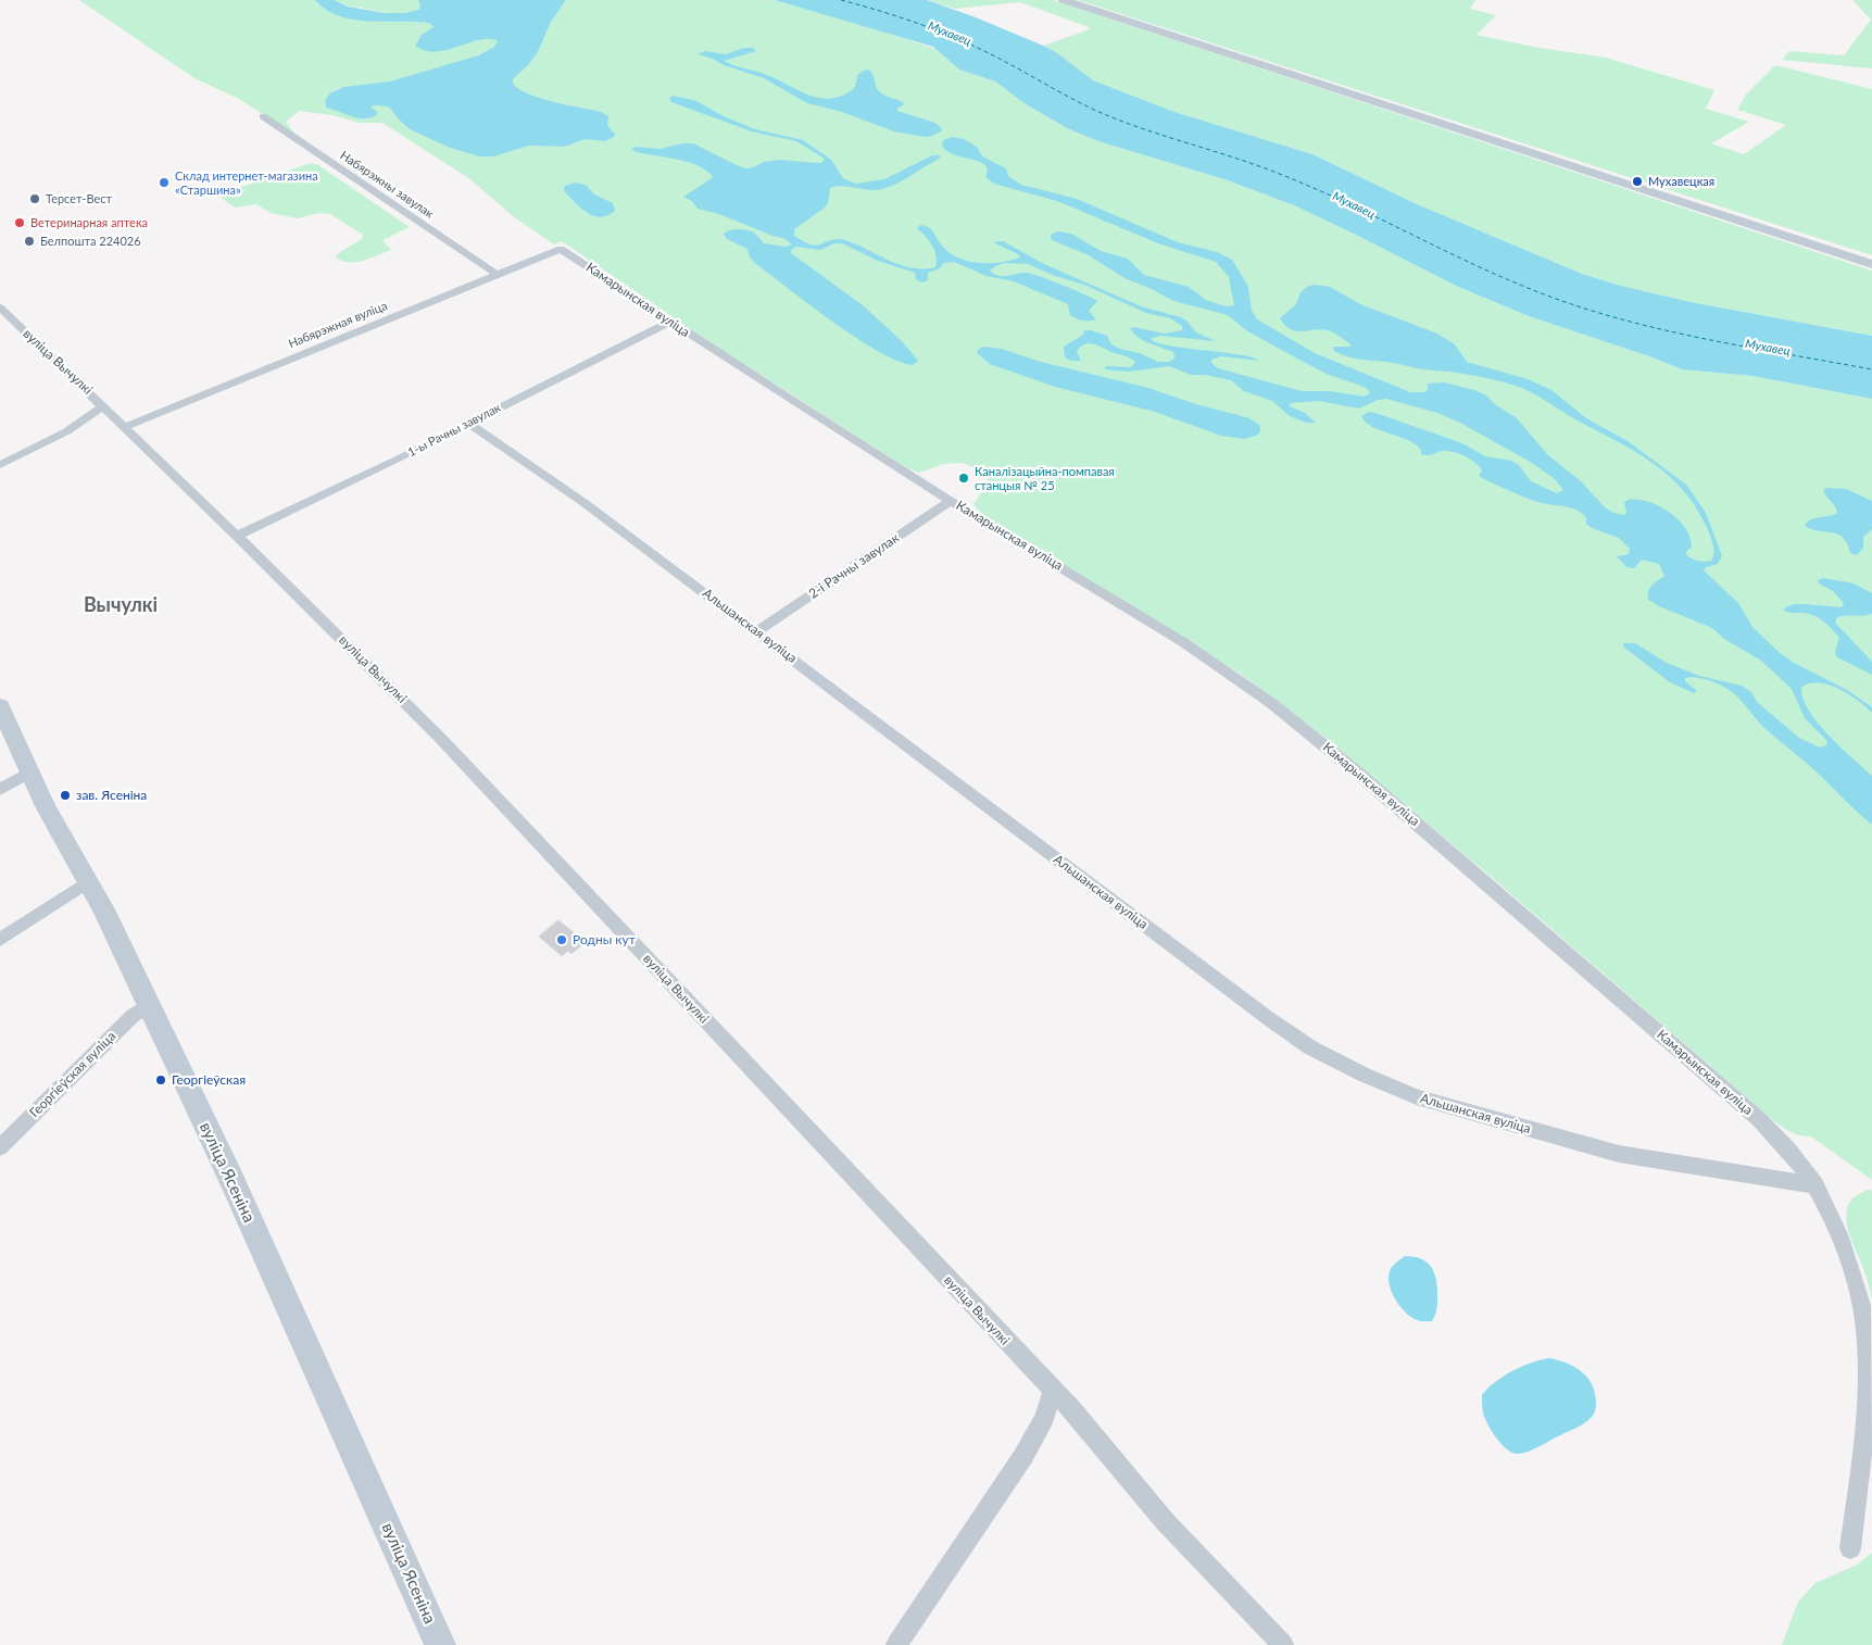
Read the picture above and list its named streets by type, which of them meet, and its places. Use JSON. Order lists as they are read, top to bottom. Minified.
{"streets":{"street":["Набярэжны завулак","Камарынская вуліца","Набярэжная вуліца","вуліца Вычулкі","1-ы Рачны завулак","2-і Рачны завулак","Альшанская вуліца","Георгіеўская вуліца","вуліца Ясеніна"]},"crossings":[["Набярэжны завулак","Набярэжная вуліца"],["Камарынская вуліца","Набярэжная вуліца"],["Камарынская вуліца","1-ы Рачны завулак"],["Камарынская вуліца","2-і Рачны завулак"],["Камарынская вуліца","Альшанская вуліца"],["Набярэжная вуліца","вуліца Вычулкі"],["вуліца Вычулкі","1-ы Рачны завулак"],["1-ы Рачны завулак","Альшанская вуліца"],["2-і Рачны завулак","Альшанская вуліца"],["Георгіеўская вуліца","вуліца Ясеніна"]],"districts":["Вычулкі"],"water":["Мухавец"],"places":["Мухавецкая","Склад интернет-магазина «Старшина»","Терсет-Вест","Ветеринарная аптека","Белпошта 224026","Каналізацыйна-помпавая станцыя № 25","зав. Ясеніна","Родны кут","Георгіеўская"]}
